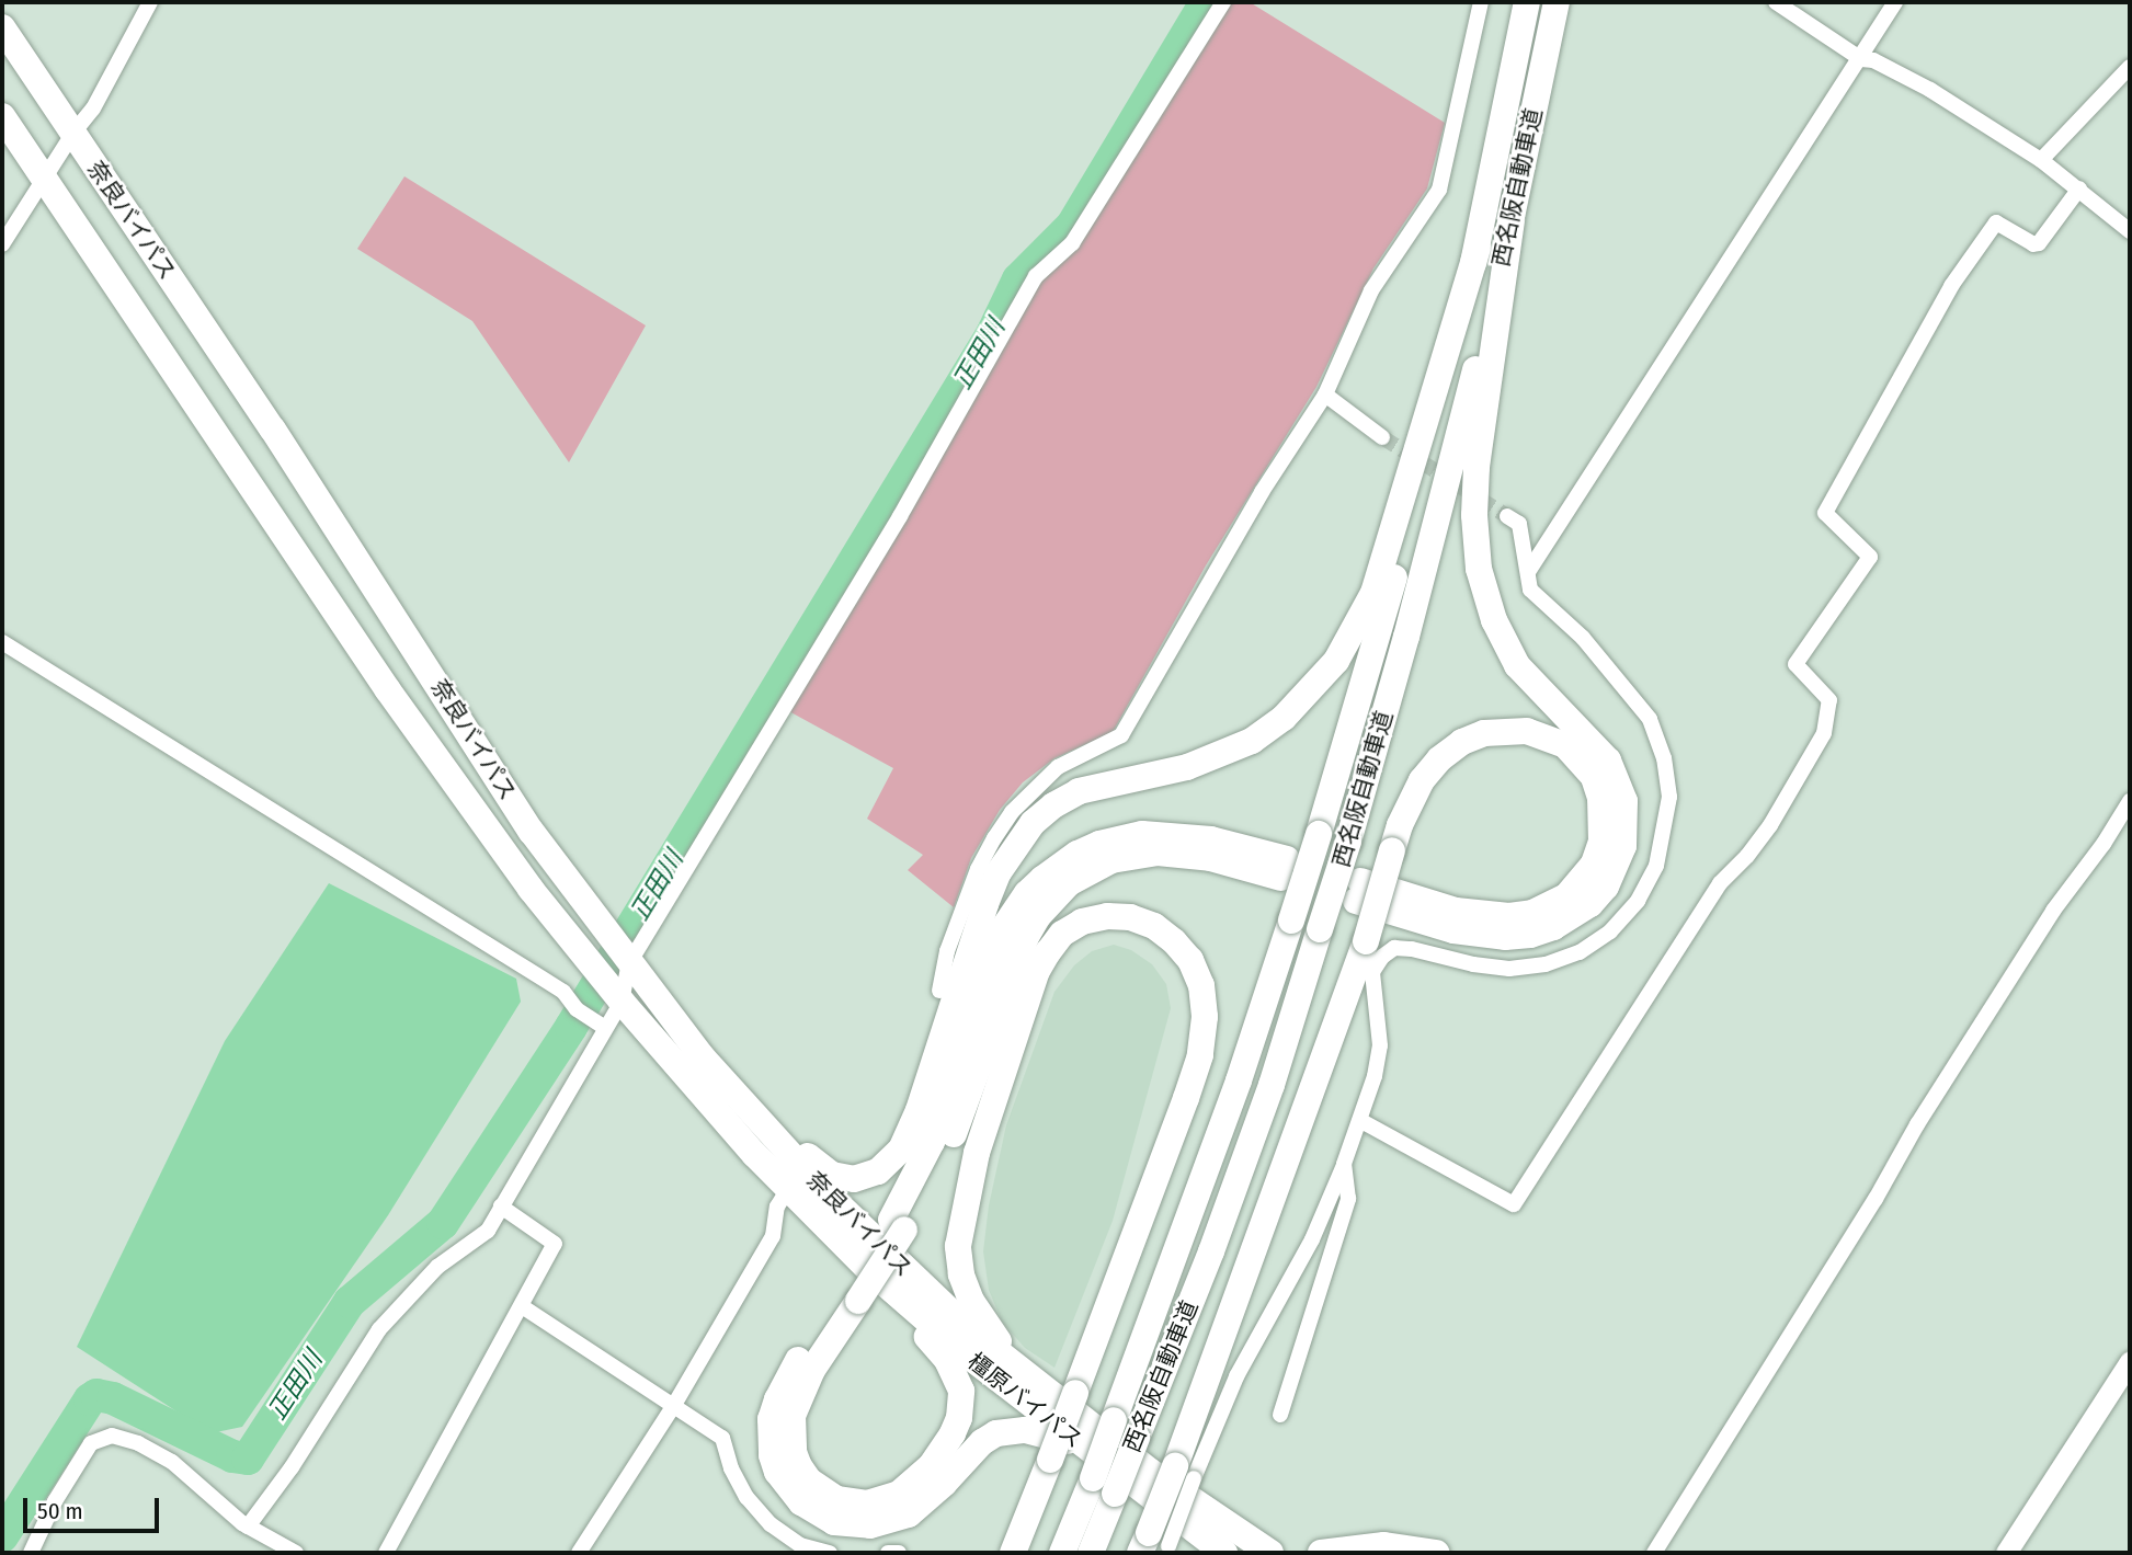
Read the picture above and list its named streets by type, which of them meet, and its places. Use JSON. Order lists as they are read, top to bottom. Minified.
{"streets":{"highway":["西名阪自動車道","奈良バイパス","橿原バイパス"]},"crossings":[["奈良バイパス","橿原バイパス"]],"water":["正田川"],"scale_bar":"50 m"}
